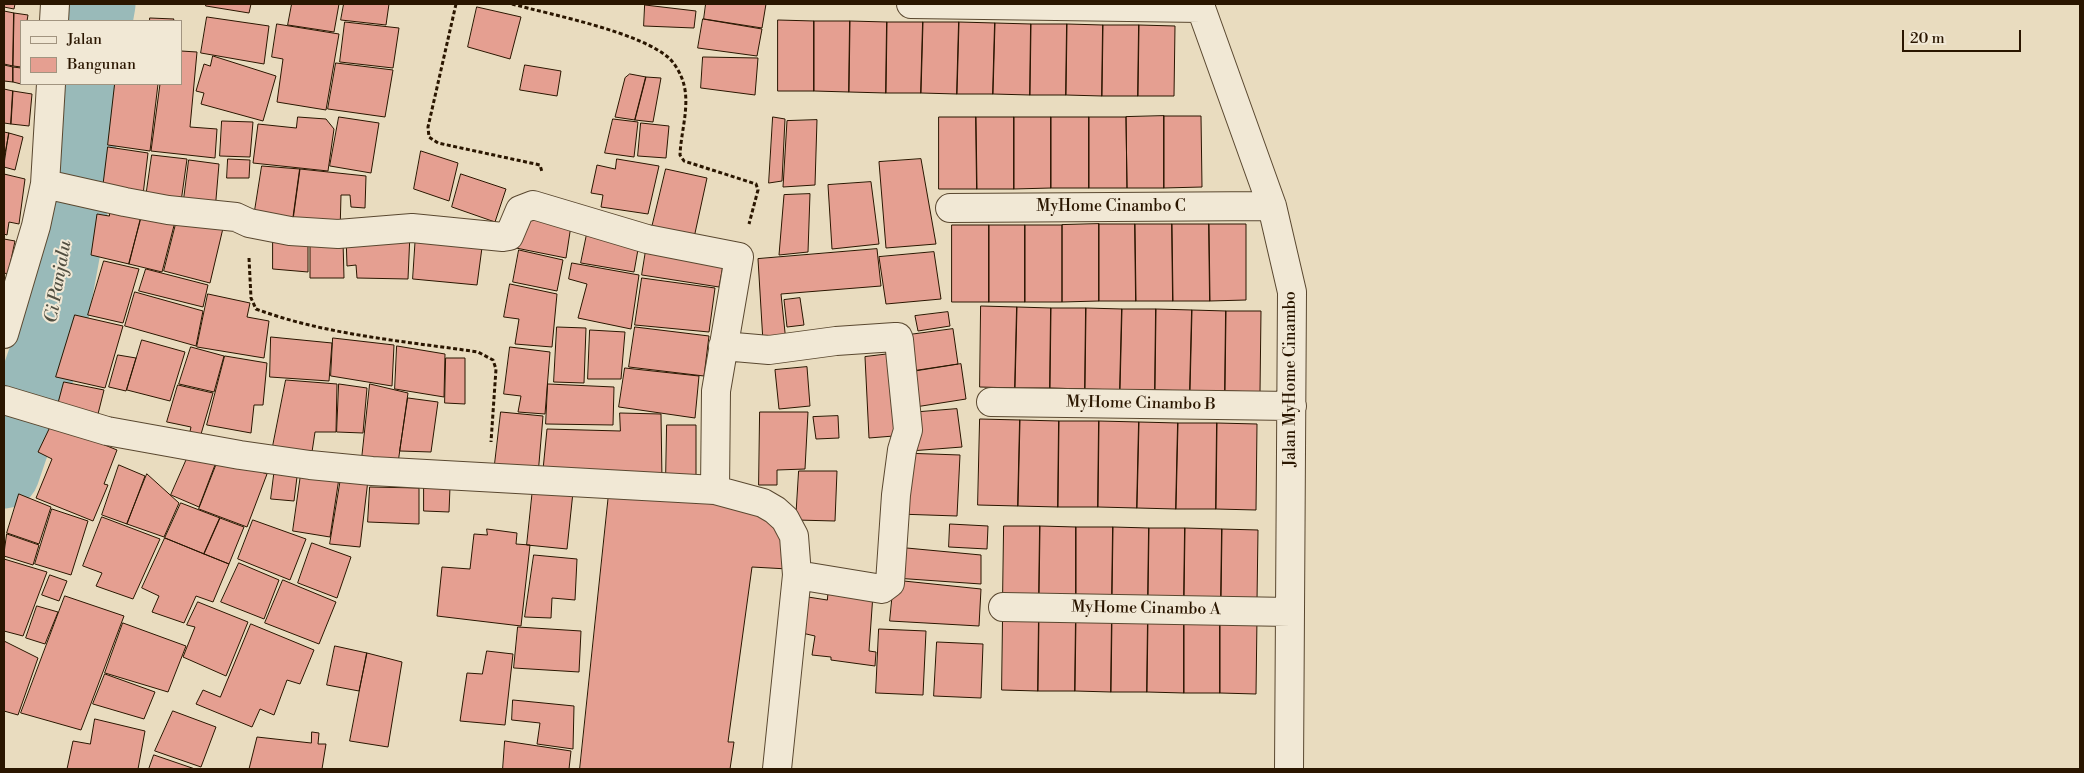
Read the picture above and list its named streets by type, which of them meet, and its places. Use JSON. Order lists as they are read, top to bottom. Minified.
{"streets":{"street":["MyHome Cinambo C","Jalan MyHome Cinambo","MyHome Cinambo B","MyHome Cinambo A"]},"crossings":[["MyHome Cinambo C","Jalan MyHome Cinambo"],["Jalan MyHome Cinambo","MyHome Cinambo B"],["Jalan MyHome Cinambo","MyHome Cinambo A"]],"water":["Ci Panjalu"],"legend":["Jalan","Bangunan"],"scale_bar":"20 m"}
